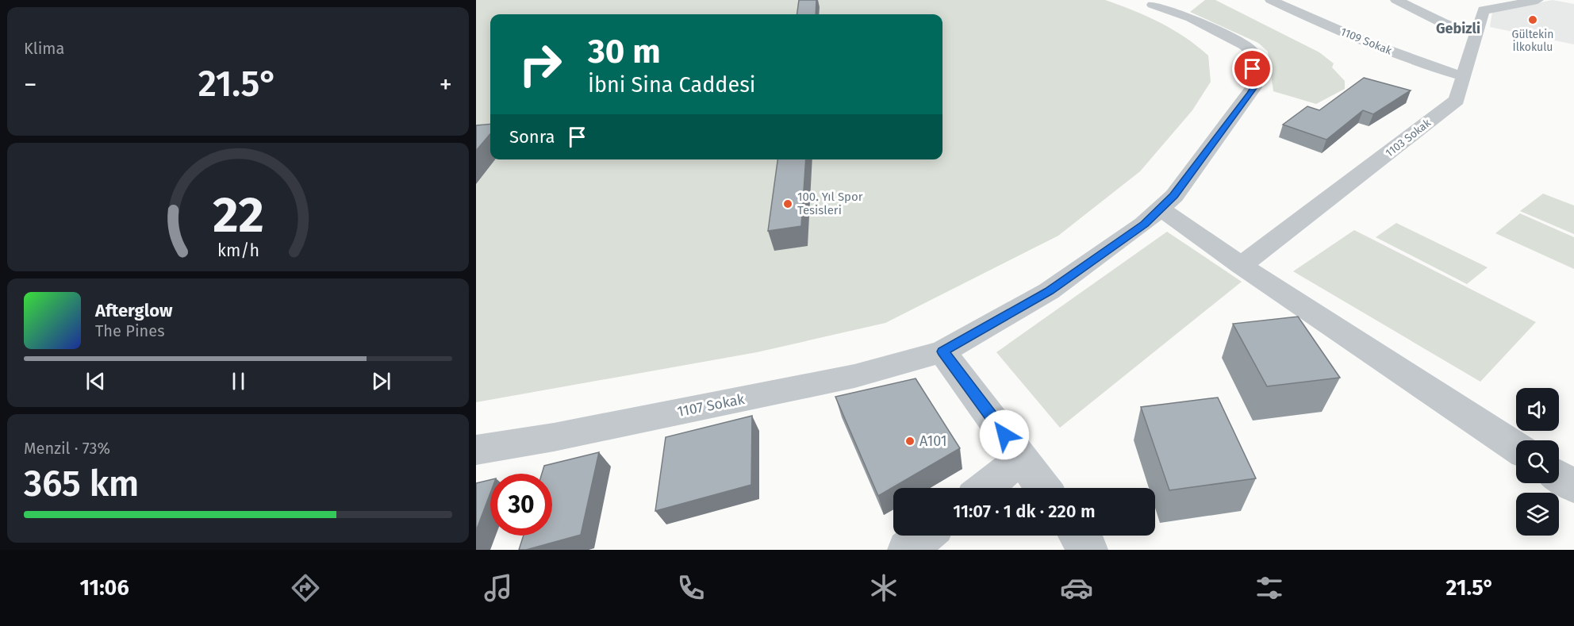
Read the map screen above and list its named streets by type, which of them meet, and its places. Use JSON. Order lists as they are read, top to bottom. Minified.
{"streets":{"street":["1109 Sokak","1103 Sokak","1107 Sokak"]},"crossings":[["1109 Sokak","1103 Sokak"]],"districts":["Gebizli"],"places":["Gültekin İlkokulu","100. Yıl Spor Tesisleri","A101"],"page":{"tile":["Klima",["Menzil · 73%","365 km"]],"turn":["30 m","İbni Sina Caddesi"],"heat":["−","21.5°","+"],"then":"Sonra","song":["Afterglow","The Pines"],"limit":"30","trip":"11:07 · 1 dk · 220 m","tabs":["11:06","21.5°"],"gauge":["22","km/h"]}}
